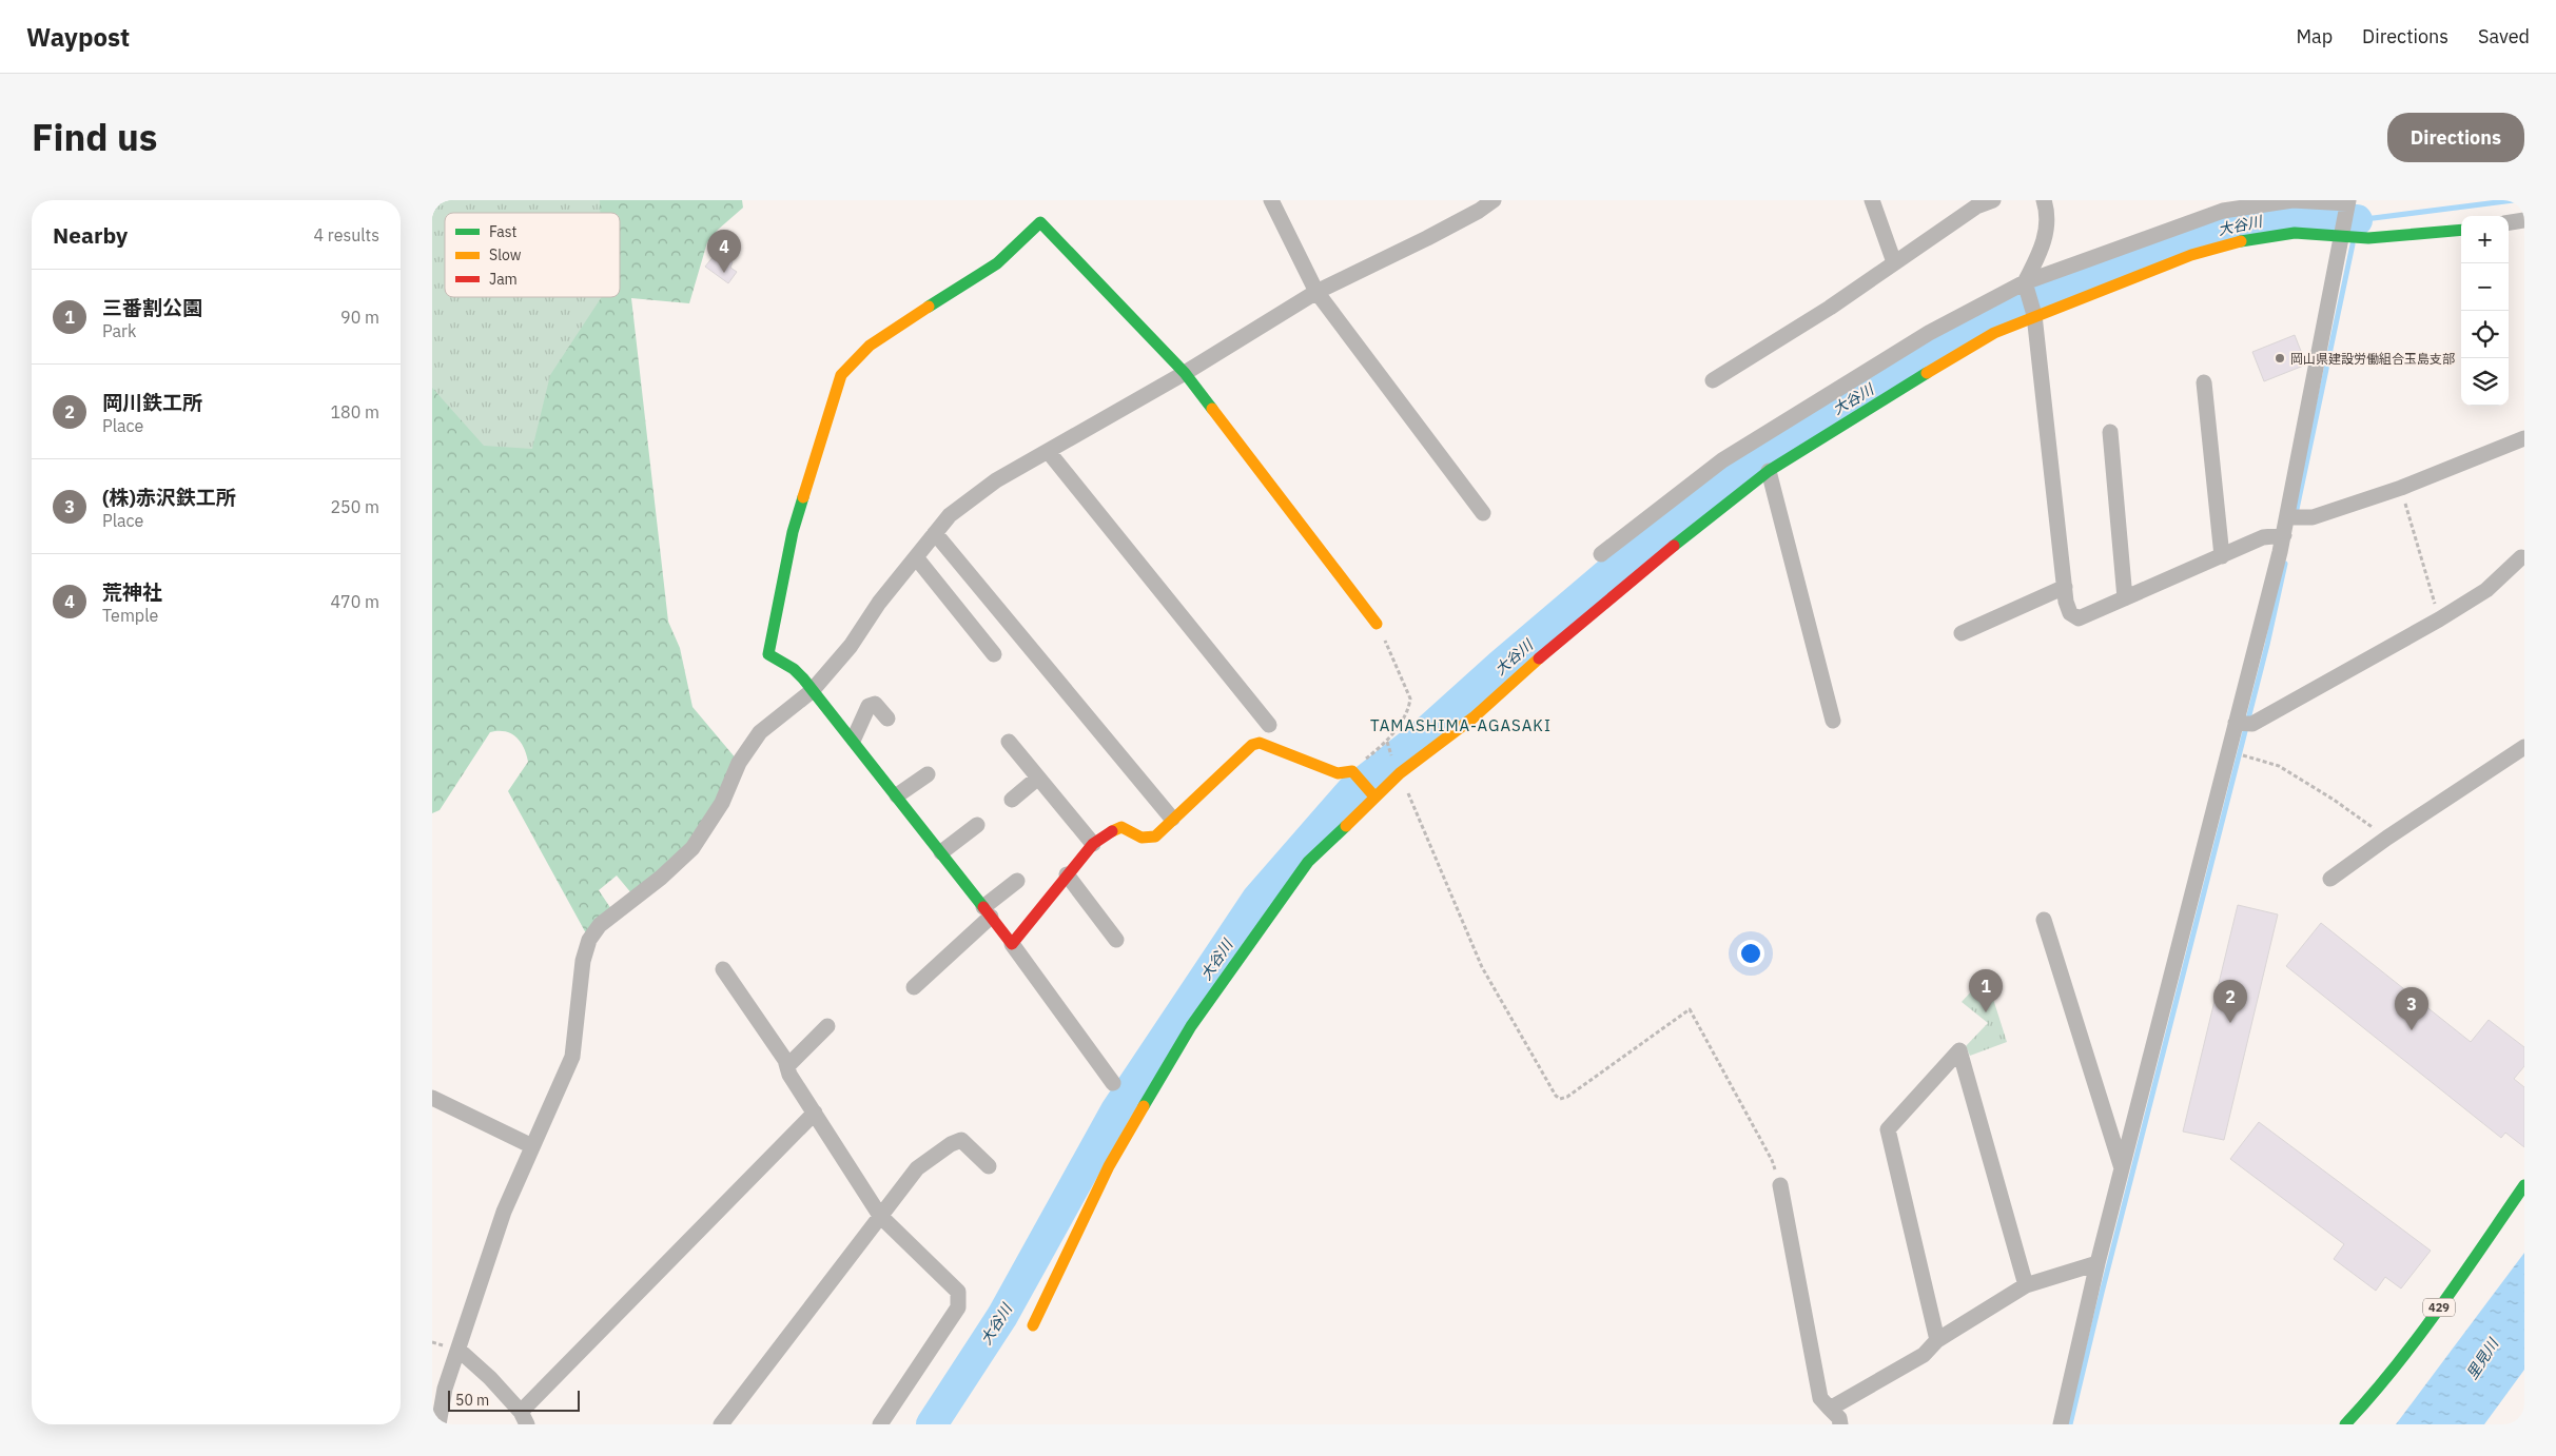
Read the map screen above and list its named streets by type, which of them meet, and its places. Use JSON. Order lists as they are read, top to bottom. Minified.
{"streets":{"main road":["429"]},"districts":["TAMASHIMA-AGASAKI"],"water":["大谷川","里見川"],"places":["岡山県建設労働組合玉島支部"],"legend":["Fast","Slow","Jam"],"scale_bar":"50 m","page":{"header":"Waypost","nav":["Map","Directions","Saved"],"title":"Find us","buttons":"Directions","heading":["Nearby","4 results"],"map_buttons":["+","−"],"pins":["4","1","2","3"],"list":[{"mark":"1","name":"三番割公園","note":"Park","value":"90 m"},{"mark":"2","name":"岡川鉄工所","note":"Place","value":"180 m"},{"mark":"3","name":"(株)赤沢鉄工所","note":"Place","value":"250 m"},{"mark":"4","name":"荒神社","note":"Temple","value":"470 m"}],"scale":"50 m"}}
